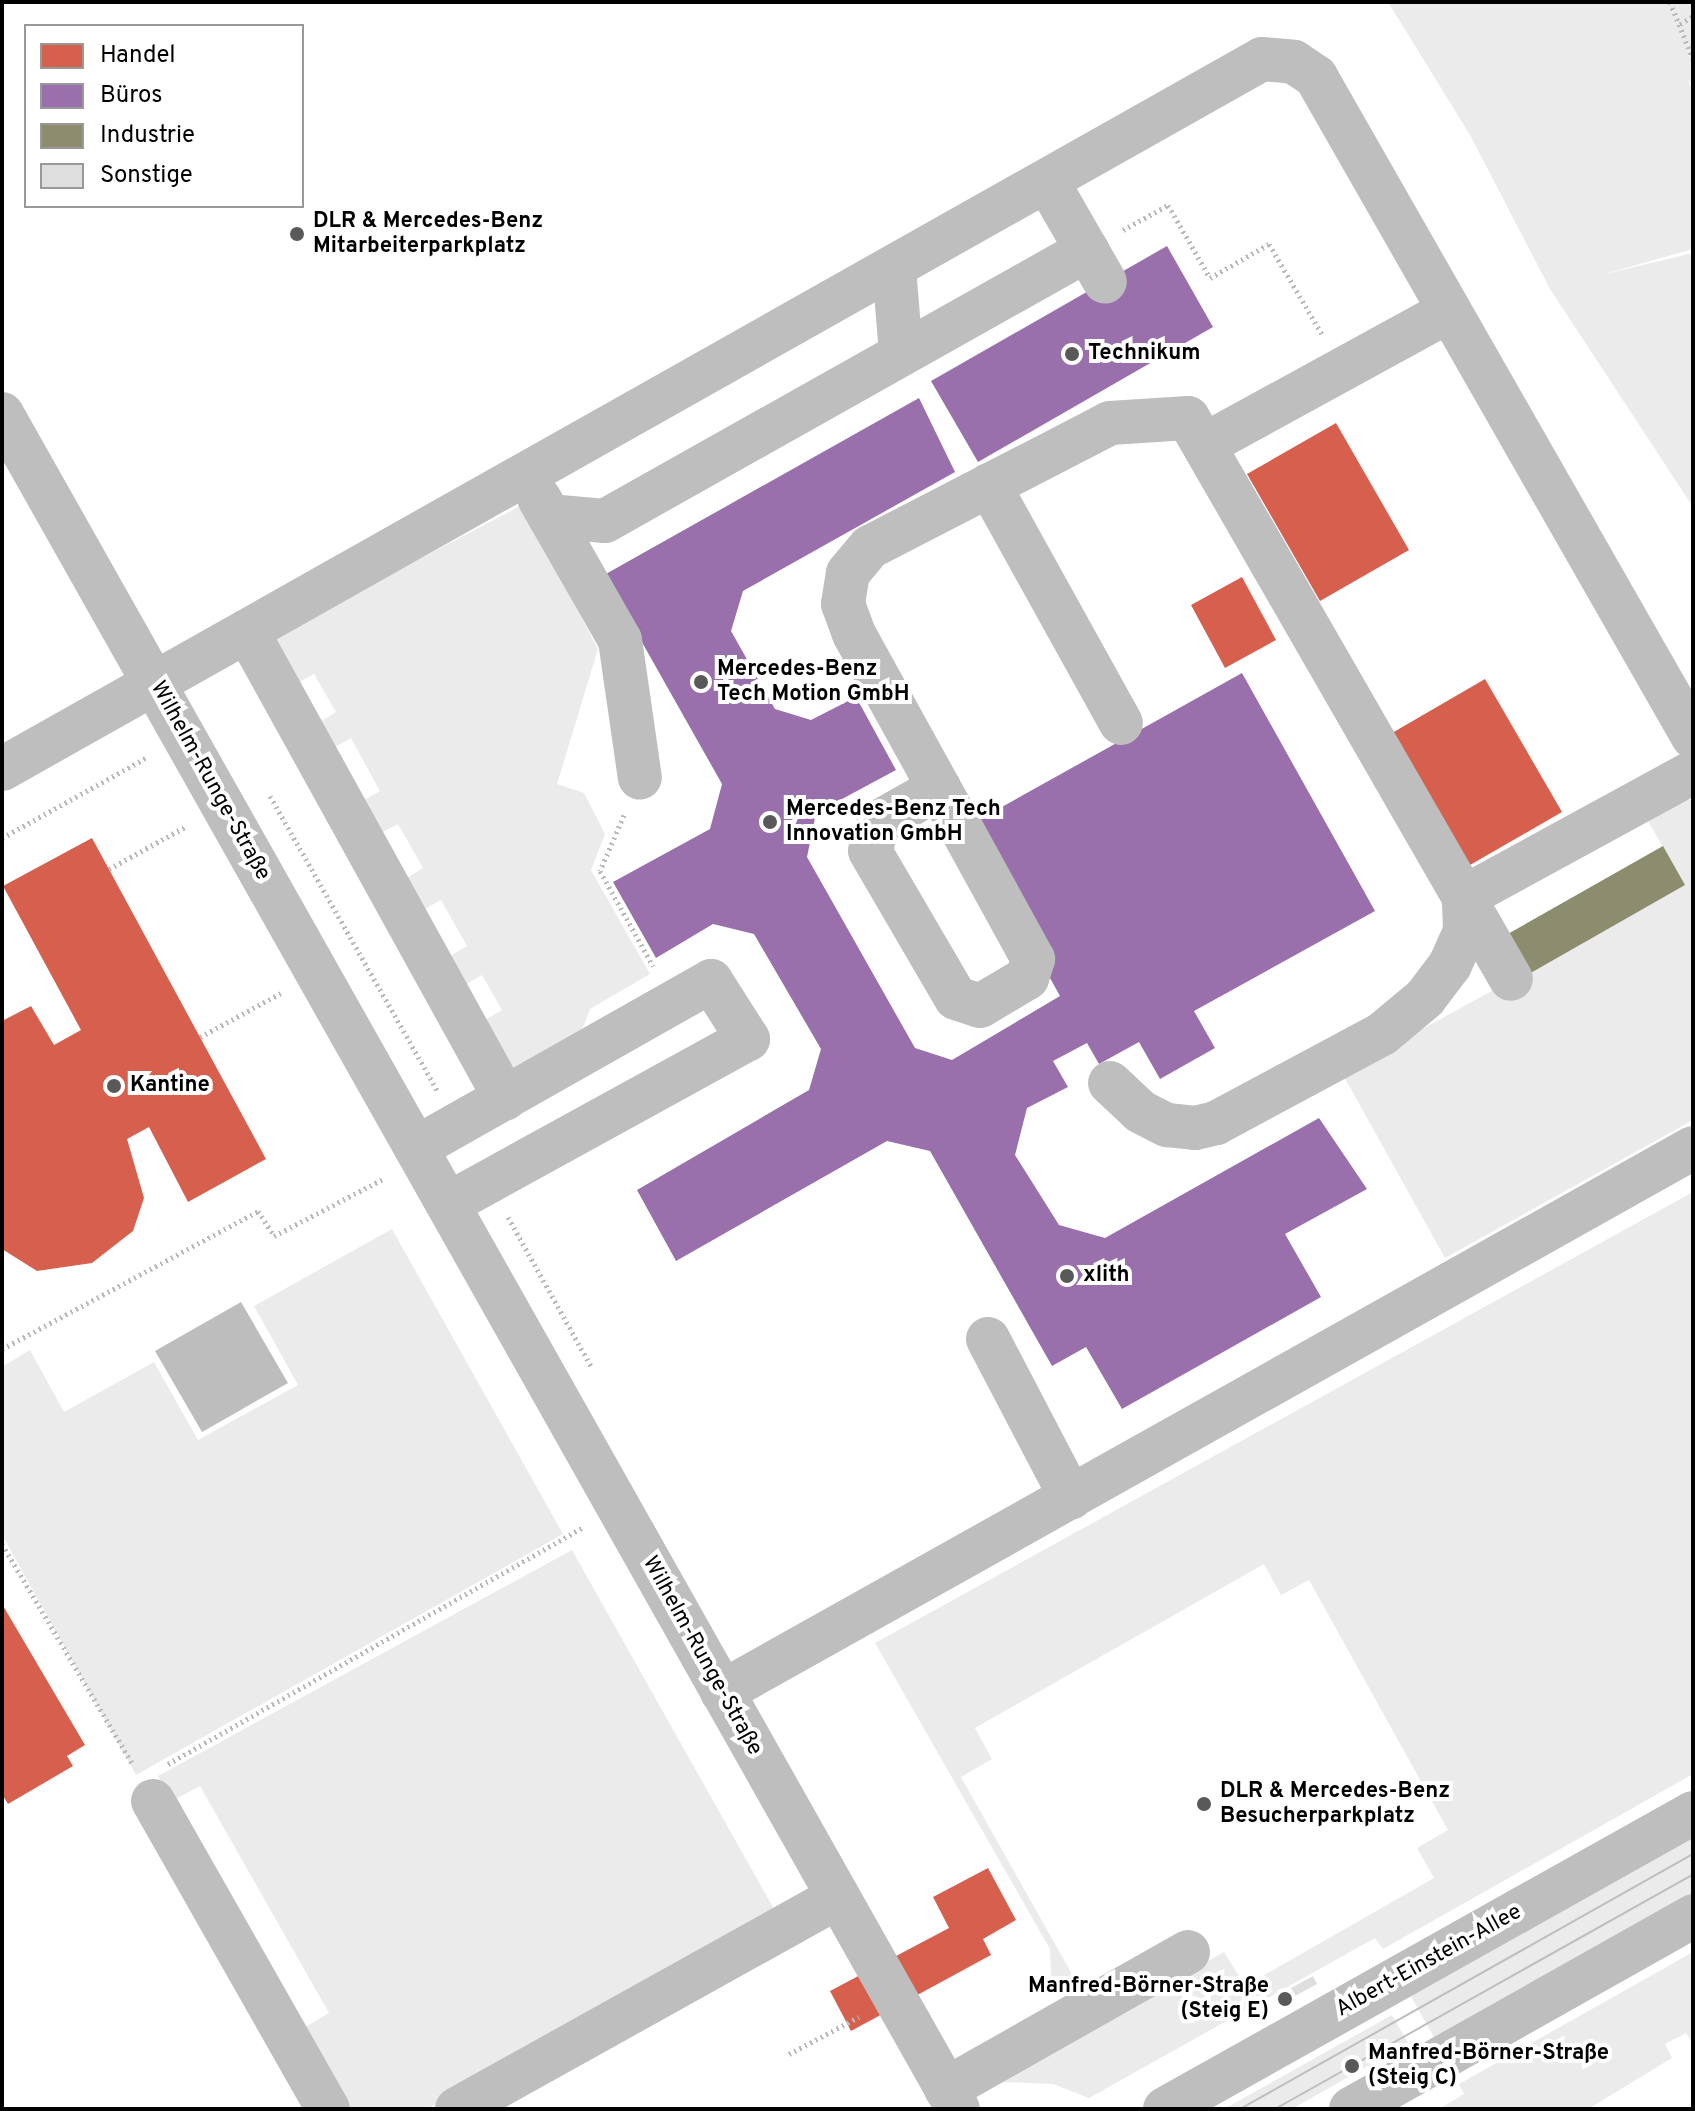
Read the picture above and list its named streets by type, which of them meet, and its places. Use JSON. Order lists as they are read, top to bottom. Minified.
{"streets":{"street":["Wilhelm-Runge-Straße","Albert-Einstein-Allee"]},"places":["DLR & Mercedes-Benz Mitarbeiterparkplatz","Technikum","Mercedes-Benz Tech Motion GmbH","Mercedes-Benz Tech Innovation GmbH","Kantine","xlith","DLR & Mercedes-Benz Besucherparkplatz","Manfred-Börner-Straße (Steig E)","Manfred-Börner-Straße (Steig C)"],"legend":["Handel","Büros","Industrie","Sonstige"]}
